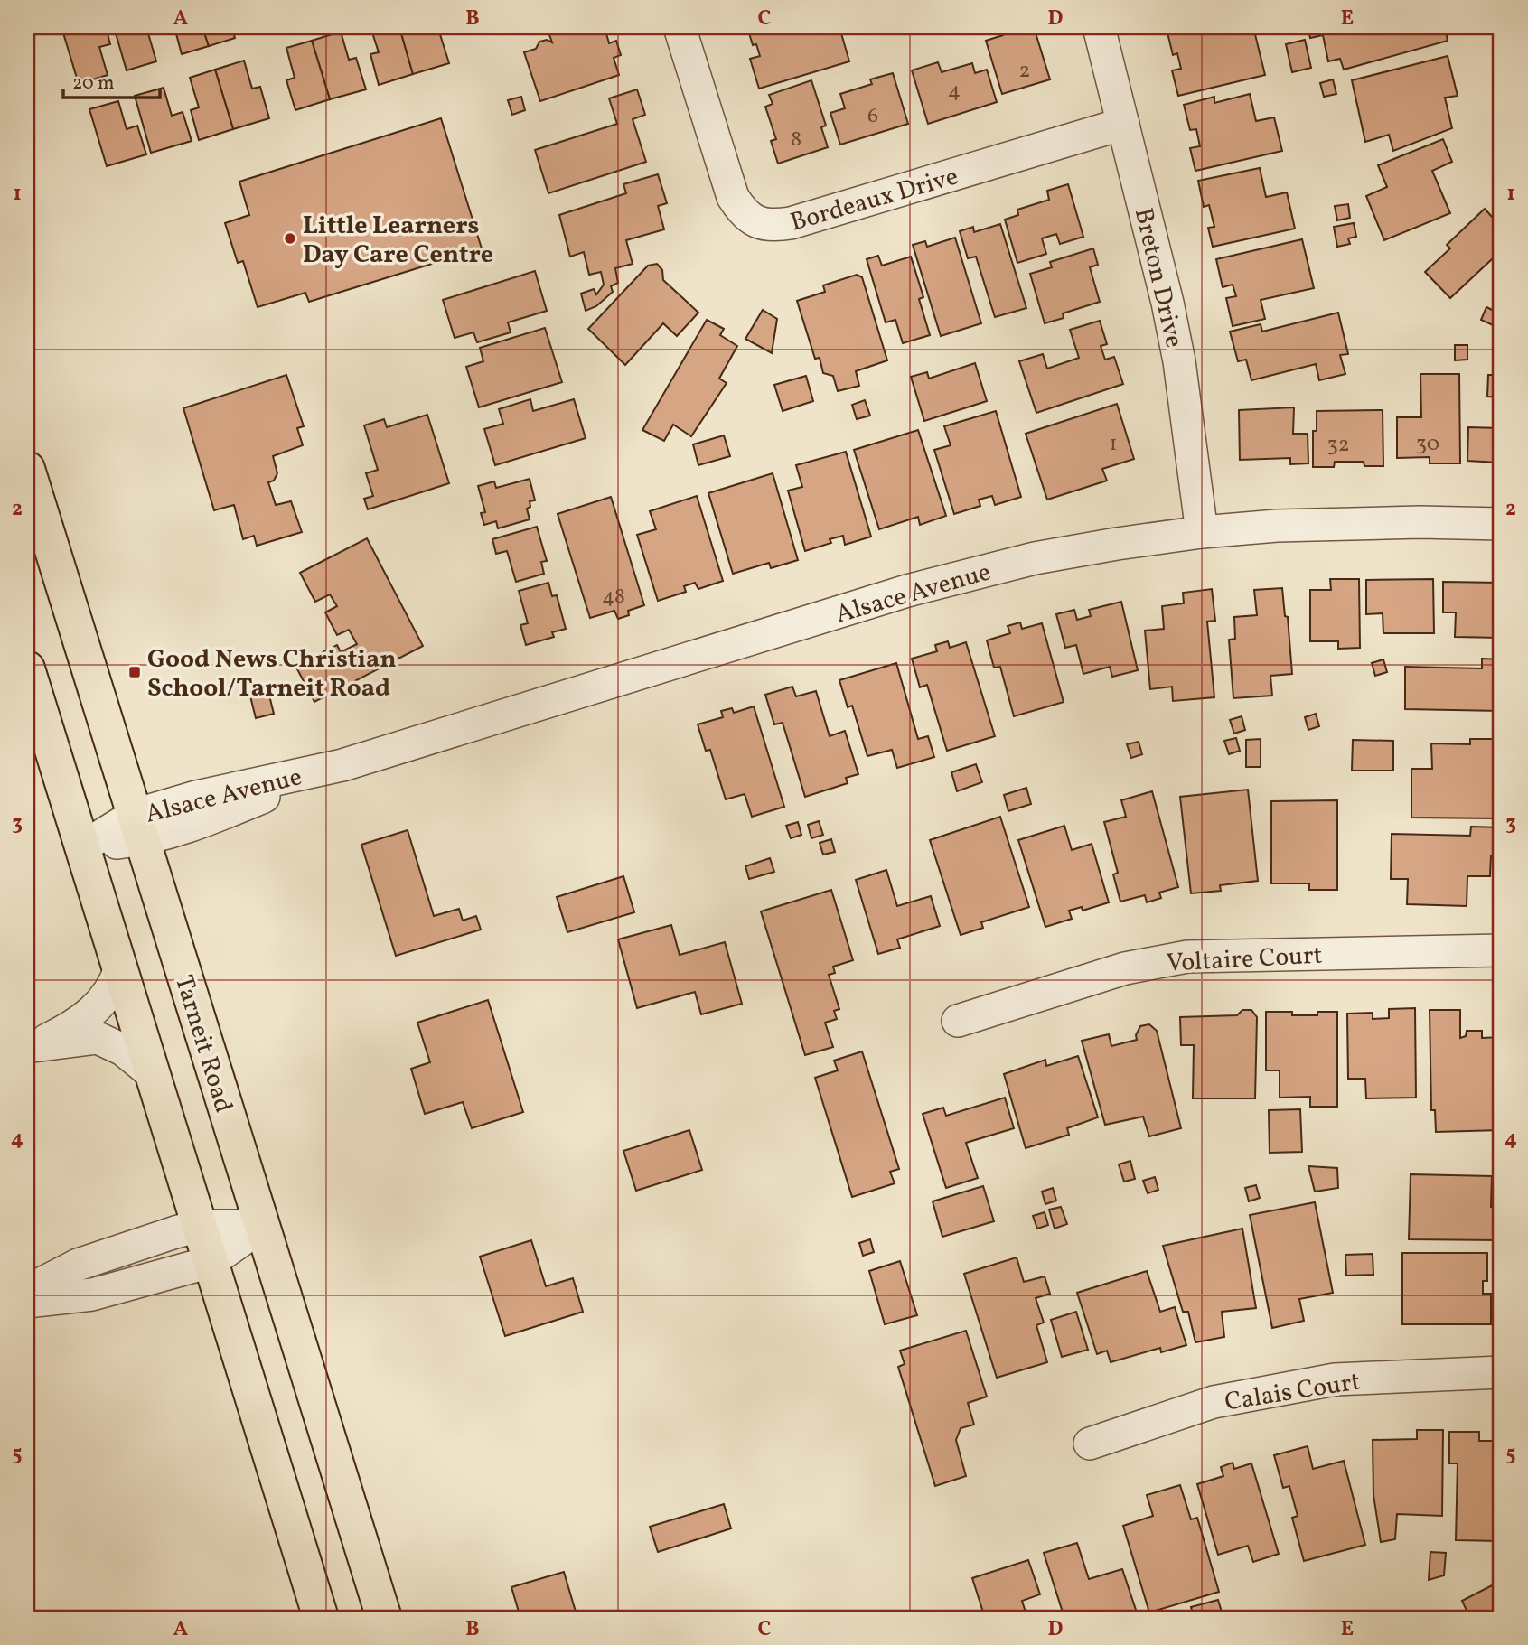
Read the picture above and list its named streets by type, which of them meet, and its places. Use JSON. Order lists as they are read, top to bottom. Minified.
{"streets":{"main road":["Tarneit Road"],"street":["Bordeaux Drive","Breton Drive","Alsace Avenue","Voltaire Court","Calais Court"]},"crossings":[["Bordeaux Drive","Breton Drive"],["Breton Drive","Alsace Avenue"],["Alsace Avenue","Tarneit Road"]],"places":{"other":["Little Learners Day Care Centre"],"transit":["Good News Christian School/Tarneit Road"]},"house_numbers":["2","4","6","8","1","30","32","48"],"scale_bar":"20 m","grid":{"columns":["A","B","C","D","E"],"rows":["1","2","3","4","5"]}}
